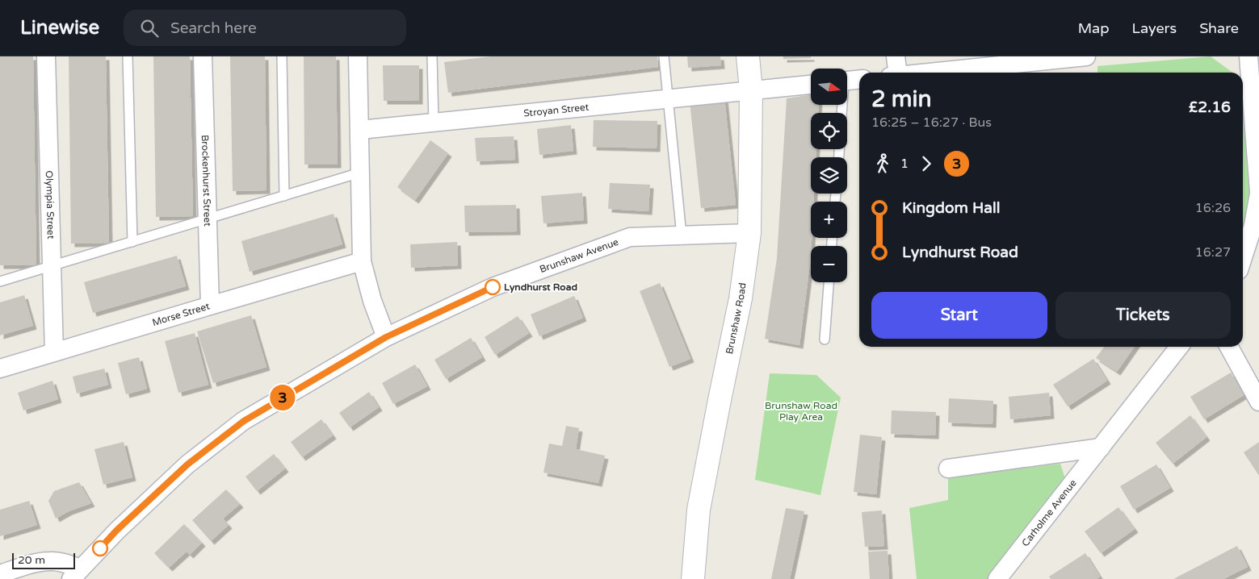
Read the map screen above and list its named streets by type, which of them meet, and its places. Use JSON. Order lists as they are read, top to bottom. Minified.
{"streets":{"street":["Stroyan Street","Brockenhurst Street","Olympia Street","Brunshaw Avenue","Morse Street","Brunshaw Road","Carholme Avenue"]},"crossings":[["Stroyan Street","Brunshaw Road"],["Brockenhurst Street","Morse Street"],["Olympia Street","Morse Street"],["Brunshaw Avenue","Brunshaw Road"]],"parks":["Brunshaw Road Play Area"],"places":["Lyndhurst Road"],"lines":["bus line 3"],"scale_bar":"20 m","north":"right","page":{"header":"Linewise","search":"Search here","nav":["Map","Layers","Share"],"on_map":"3","map_buttons":["+","−"],"heading":["2 min","16:25 – 16:27 · Bus","£2.16"],"legs":["1","3"],"list":[{"name":"Kingdom Hall","value":"16:26"},{"name":"Lyndhurst Road","value":"16:27"}],"buttons":["Start","Tickets"],"scale":"20 m"}}
